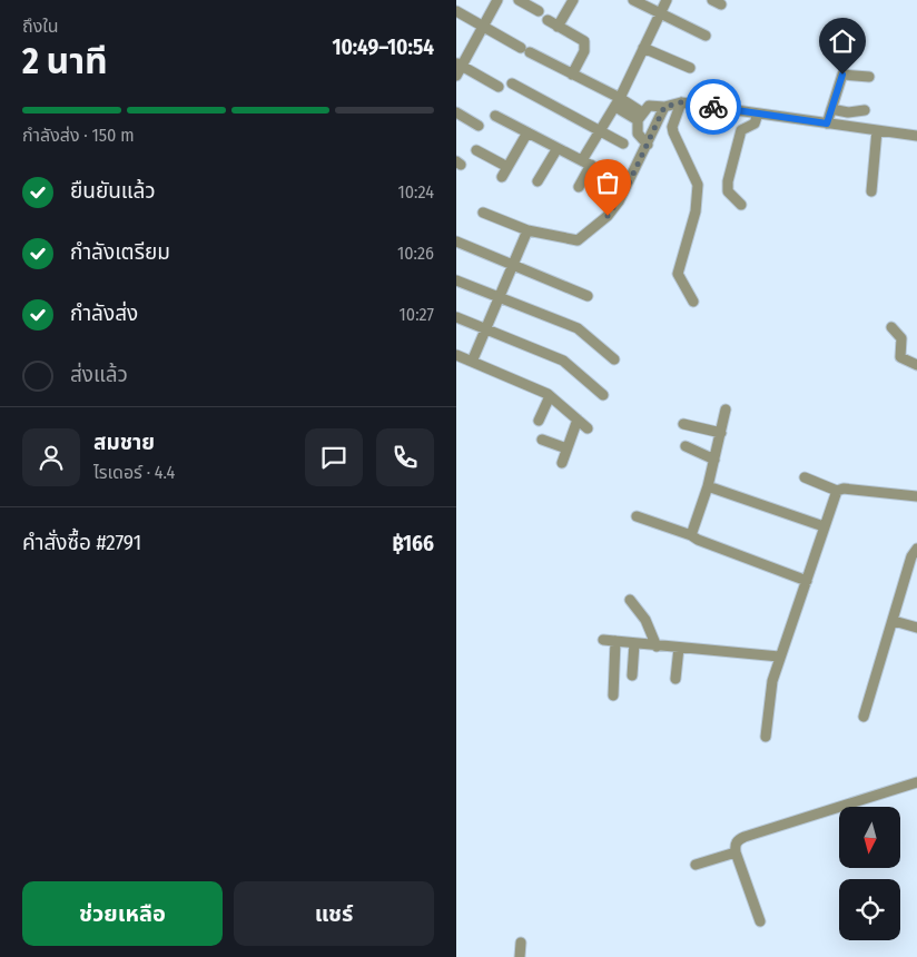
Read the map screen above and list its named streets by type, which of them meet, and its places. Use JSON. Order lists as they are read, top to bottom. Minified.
{"north":"bottom","page":{"heading":["2 นาที","ถึงใน","10:49–10:54"],"panel":["สมชาย","ไรเดอร์ · 4.4","คำสั่งซื้อ #2791","฿166"],"bar":"กำลังส่ง · 150 m","list":[["ยืนยันแล้ว","10:24"],["กำลังเตรียม","10:26"],["กำลังส่ง","10:27"],"ส่งแล้ว"],"buttons":["ช่วยเหลือ","แชร์"]}}
